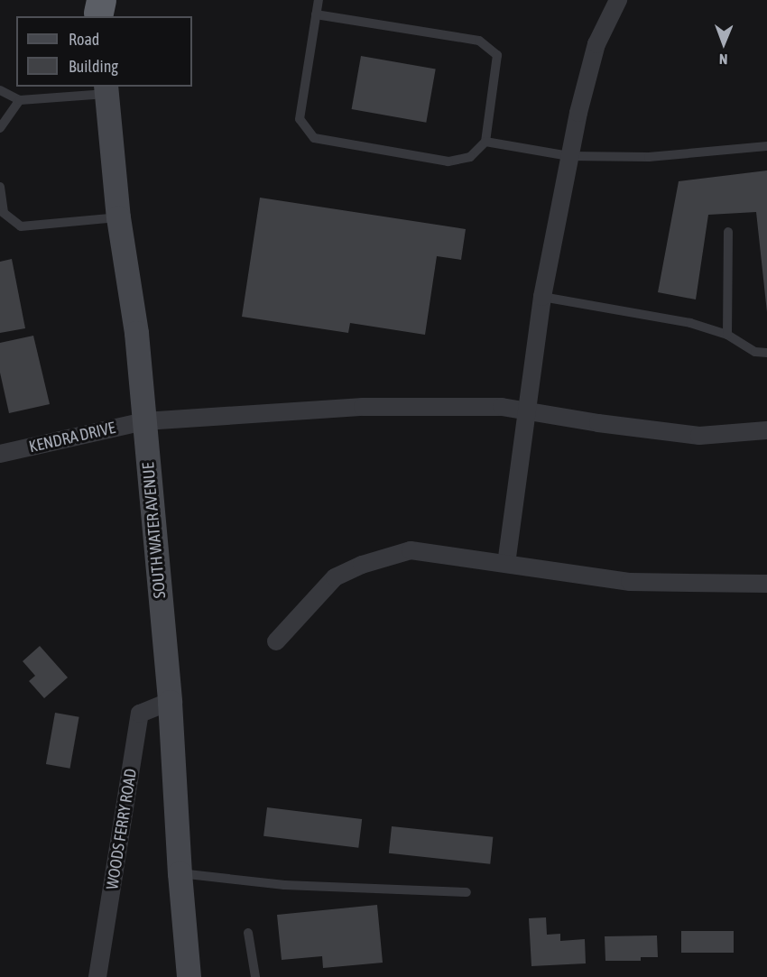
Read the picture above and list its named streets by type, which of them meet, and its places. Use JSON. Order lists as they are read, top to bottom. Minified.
{"streets":{"main road":["SOUTH WATER AVENUE"],"street":["KENDRA DRIVE","WOODS FERRY ROAD"]},"crossings":[["KENDRA DRIVE","SOUTH WATER AVENUE"],["SOUTH WATER AVENUE","WOODS FERRY ROAD"]],"legend":["Road","Building"],"north":"bottom"}
